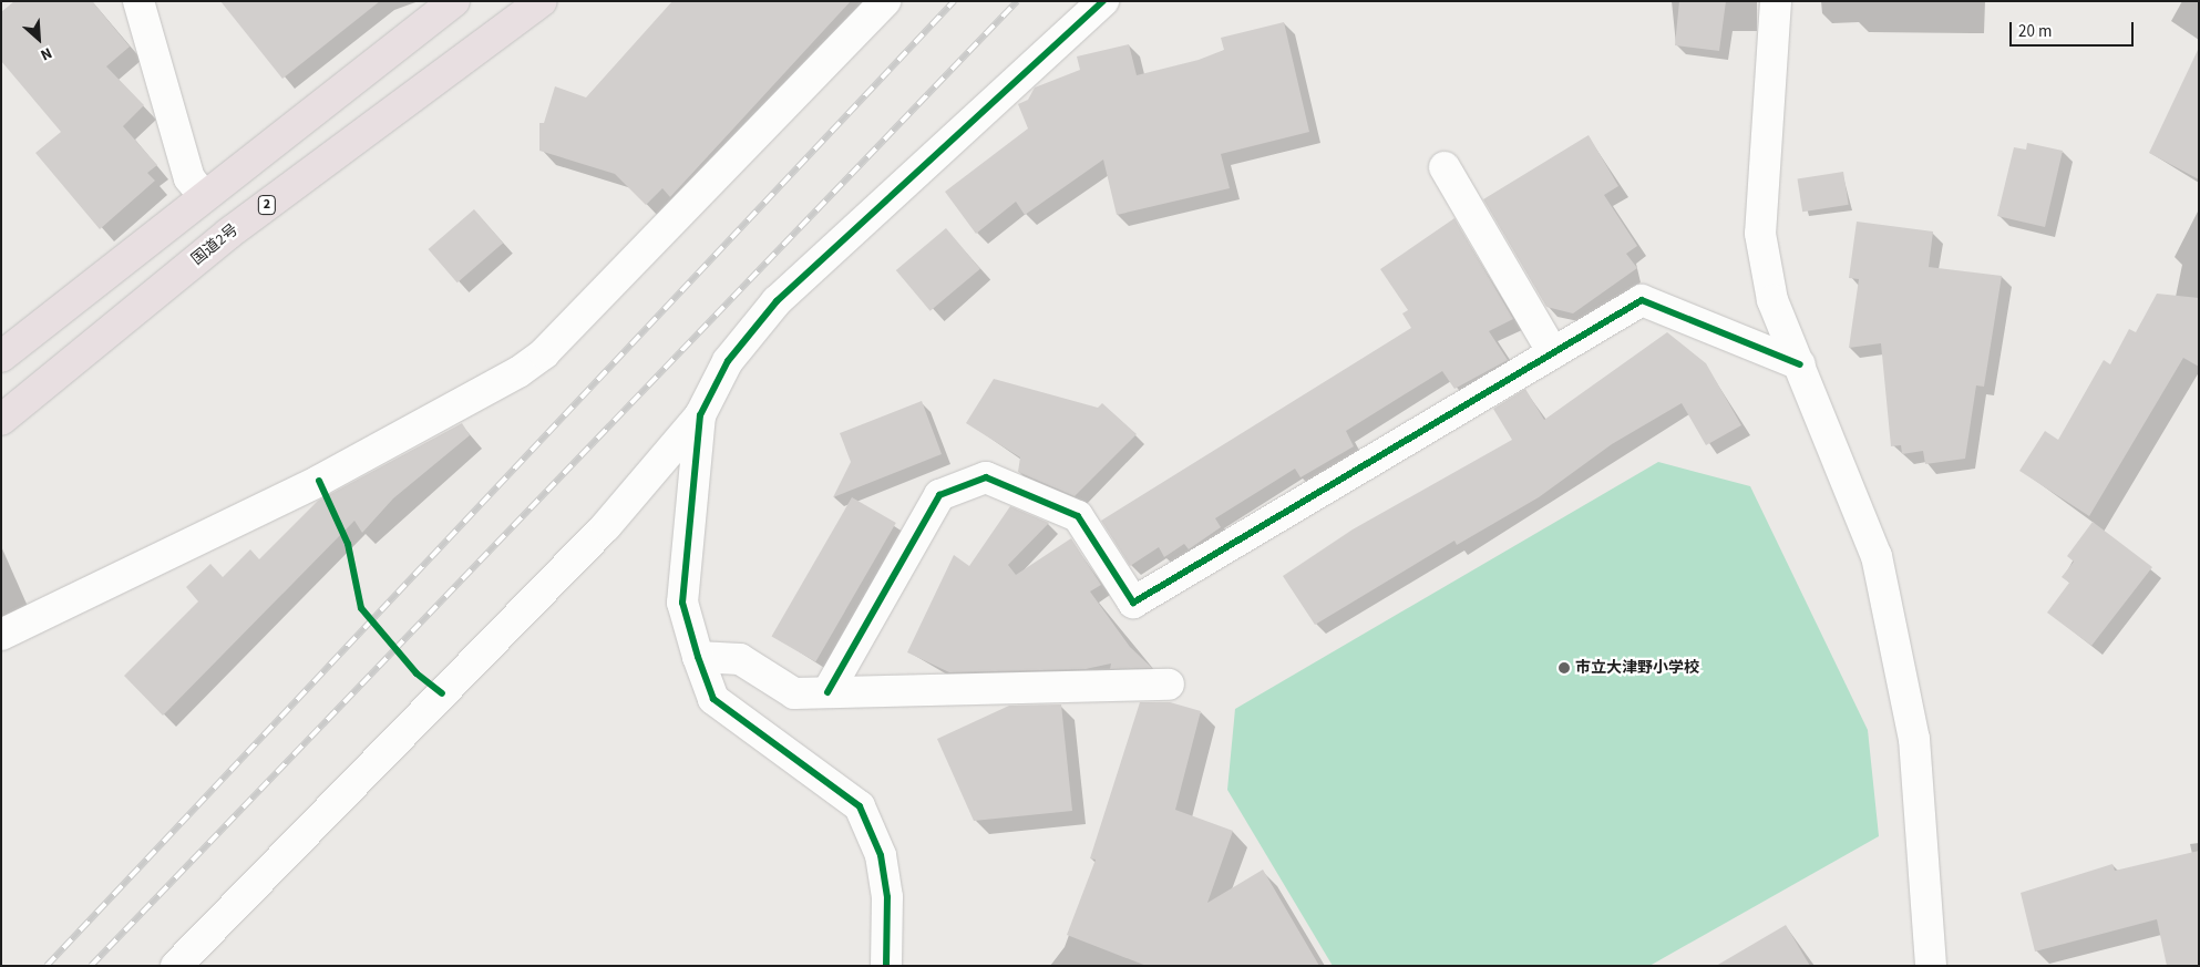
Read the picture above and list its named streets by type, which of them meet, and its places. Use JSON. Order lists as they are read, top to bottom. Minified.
{"streets":{"highway":["2","国道2号"]},"places":["市立大津野小学校"],"scale_bar":"20 m","north":"bottom right"}
